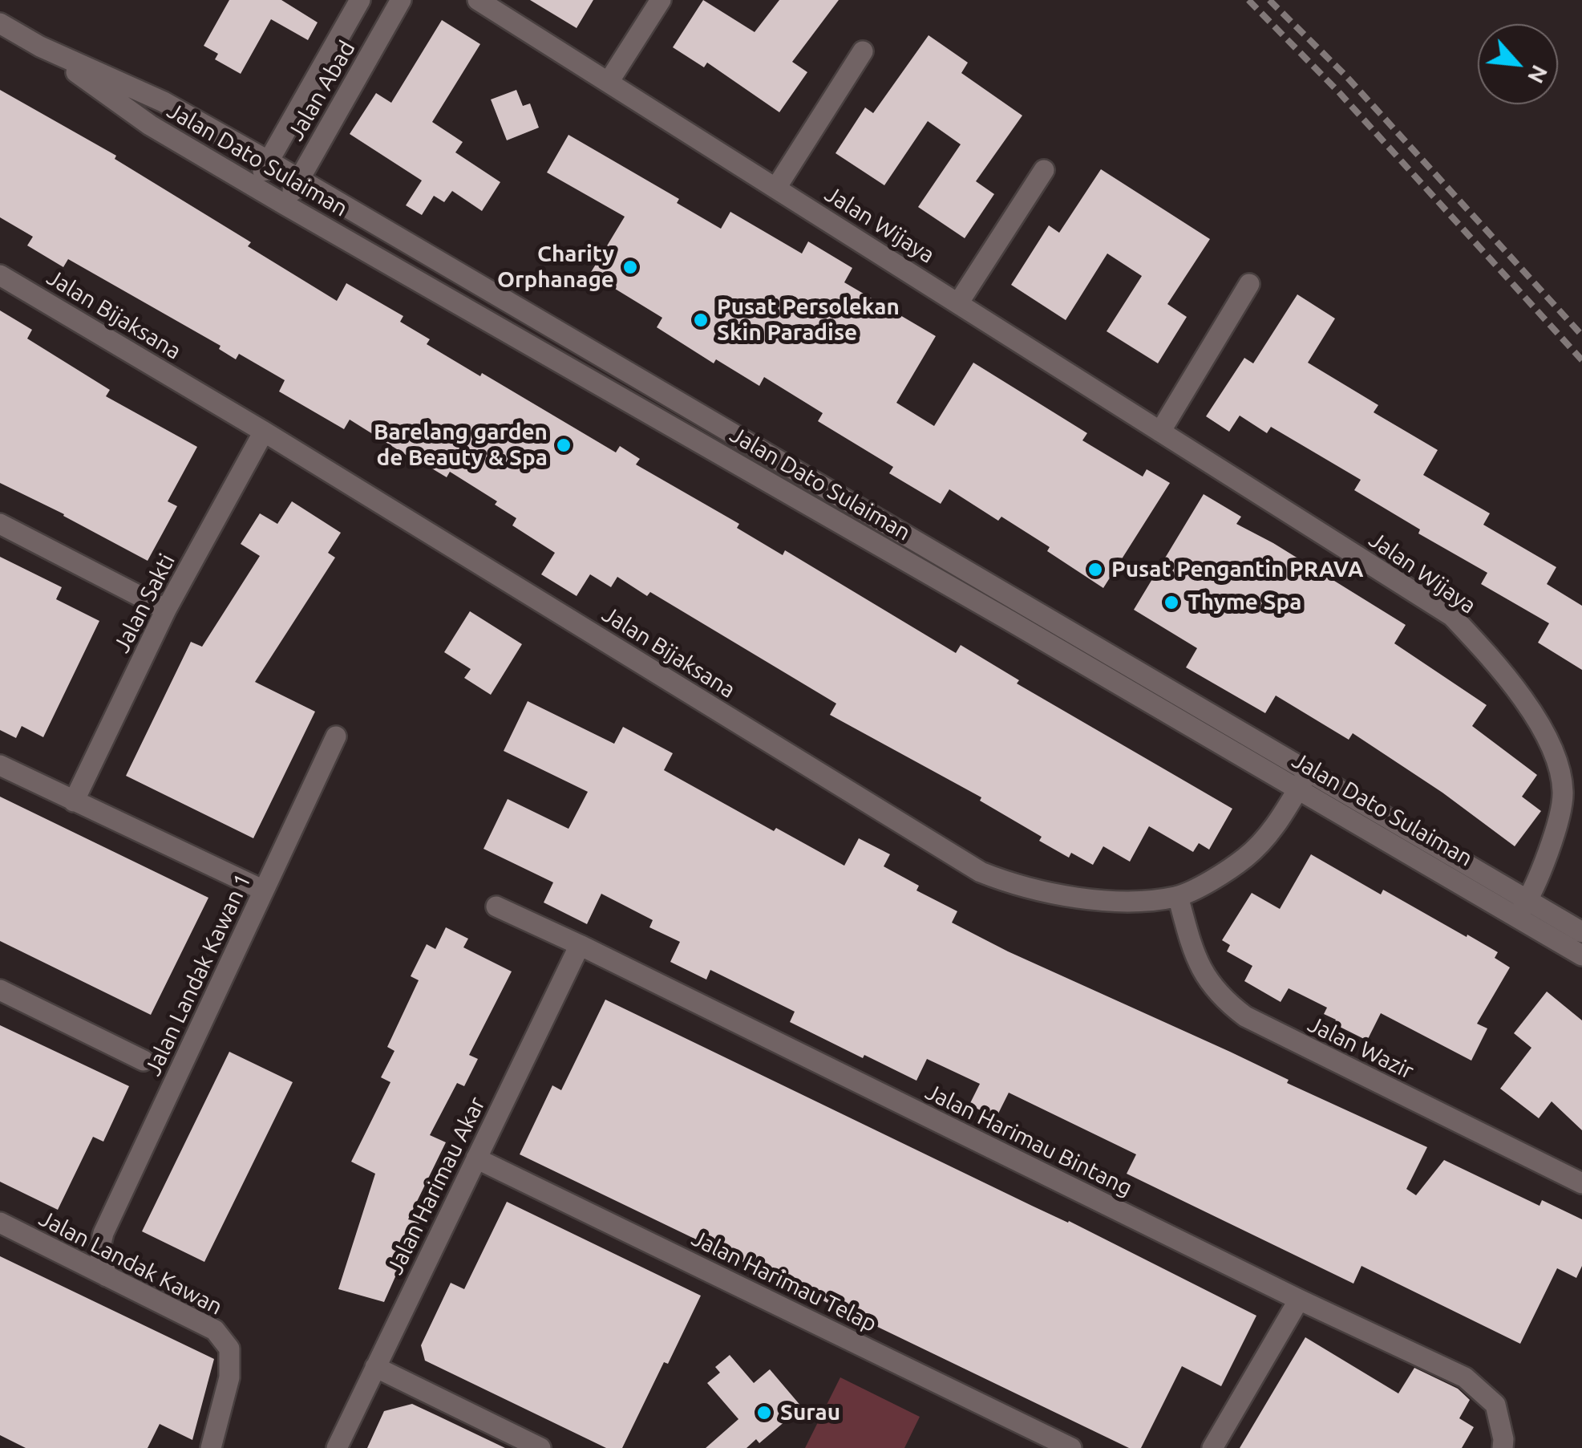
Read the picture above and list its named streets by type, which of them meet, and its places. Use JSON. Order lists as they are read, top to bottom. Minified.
{"streets":{"street":["Jalan Abad","Jalan Dato Sulaiman","Jalan Wijaya","Jalan Bijaksana","Jalan Sakti","Jalan Landak Kawan 1","Jalan Wazir","Jalan Harimau Bintang","Jalan Harimau Akar","Jalan Landak Kawan","Jalan Harimau Telap"]},"crossings":[["Jalan Abad","Jalan Dato Sulaiman"],["Jalan Dato Sulaiman","Jalan Wijaya"],["Jalan Dato Sulaiman","Jalan Bijaksana"],["Jalan Bijaksana","Jalan Sakti"],["Jalan Bijaksana","Jalan Wazir"],["Jalan Landak Kawan 1","Jalan Landak Kawan"],["Jalan Harimau Bintang","Jalan Harimau Akar"],["Jalan Harimau Akar","Jalan Harimau Telap"]],"places":["Charity Orphanage","Pusat Persolekan Skin Paradise","Barelang garden de Beauty & Spa","Pusat Pengantin PRAVA","Thyme Spa","Surau"],"north":"bottom right"}
